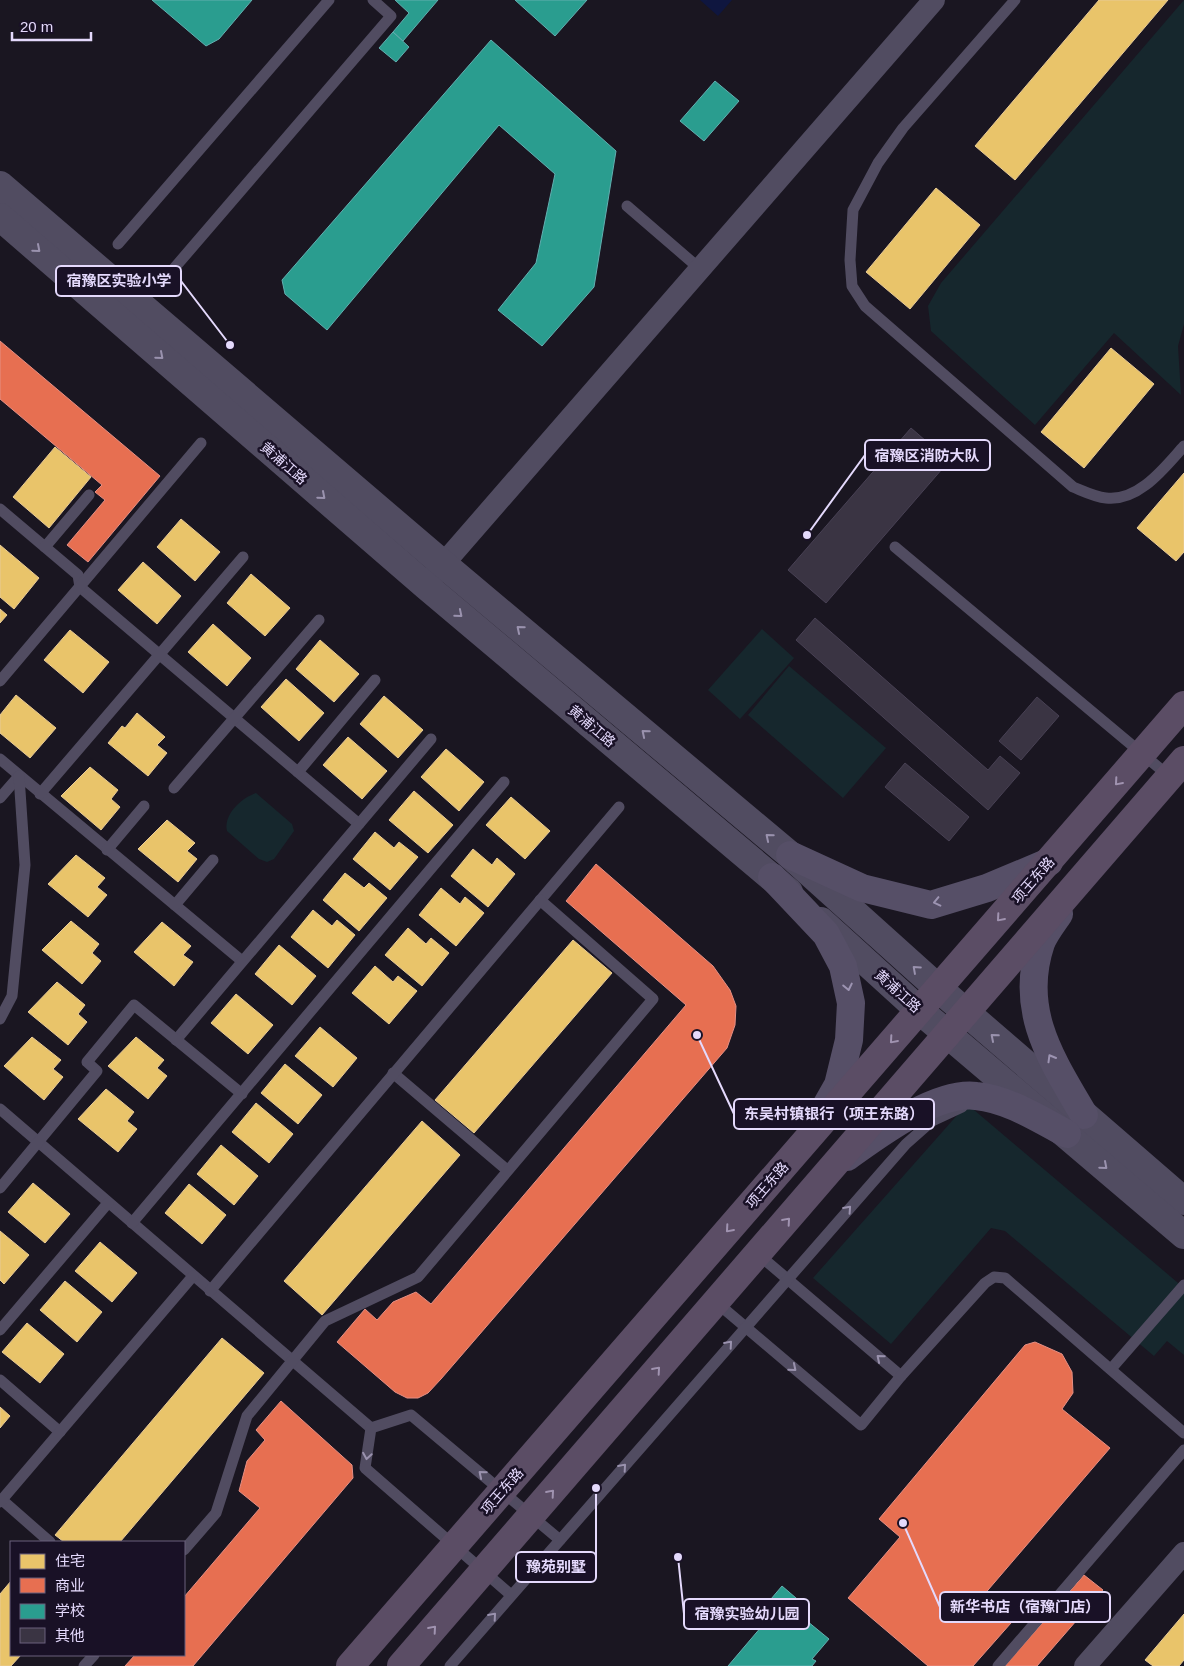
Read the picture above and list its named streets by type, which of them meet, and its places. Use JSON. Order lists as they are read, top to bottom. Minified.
{"streets":{"main road":["项王东路"],"street":["黄浦江路"]},"crossings":[["黄浦江路","项王东路"]],"places":["宿豫区实验小学","宿豫区消防大队","东吴村镇银行（项王东路）","豫苑别墅","新华书店（宿豫门店）","宿豫实验幼儿园"],"legend":["住宅","商业","学校","其他"],"scale_bar":"20 m"}
